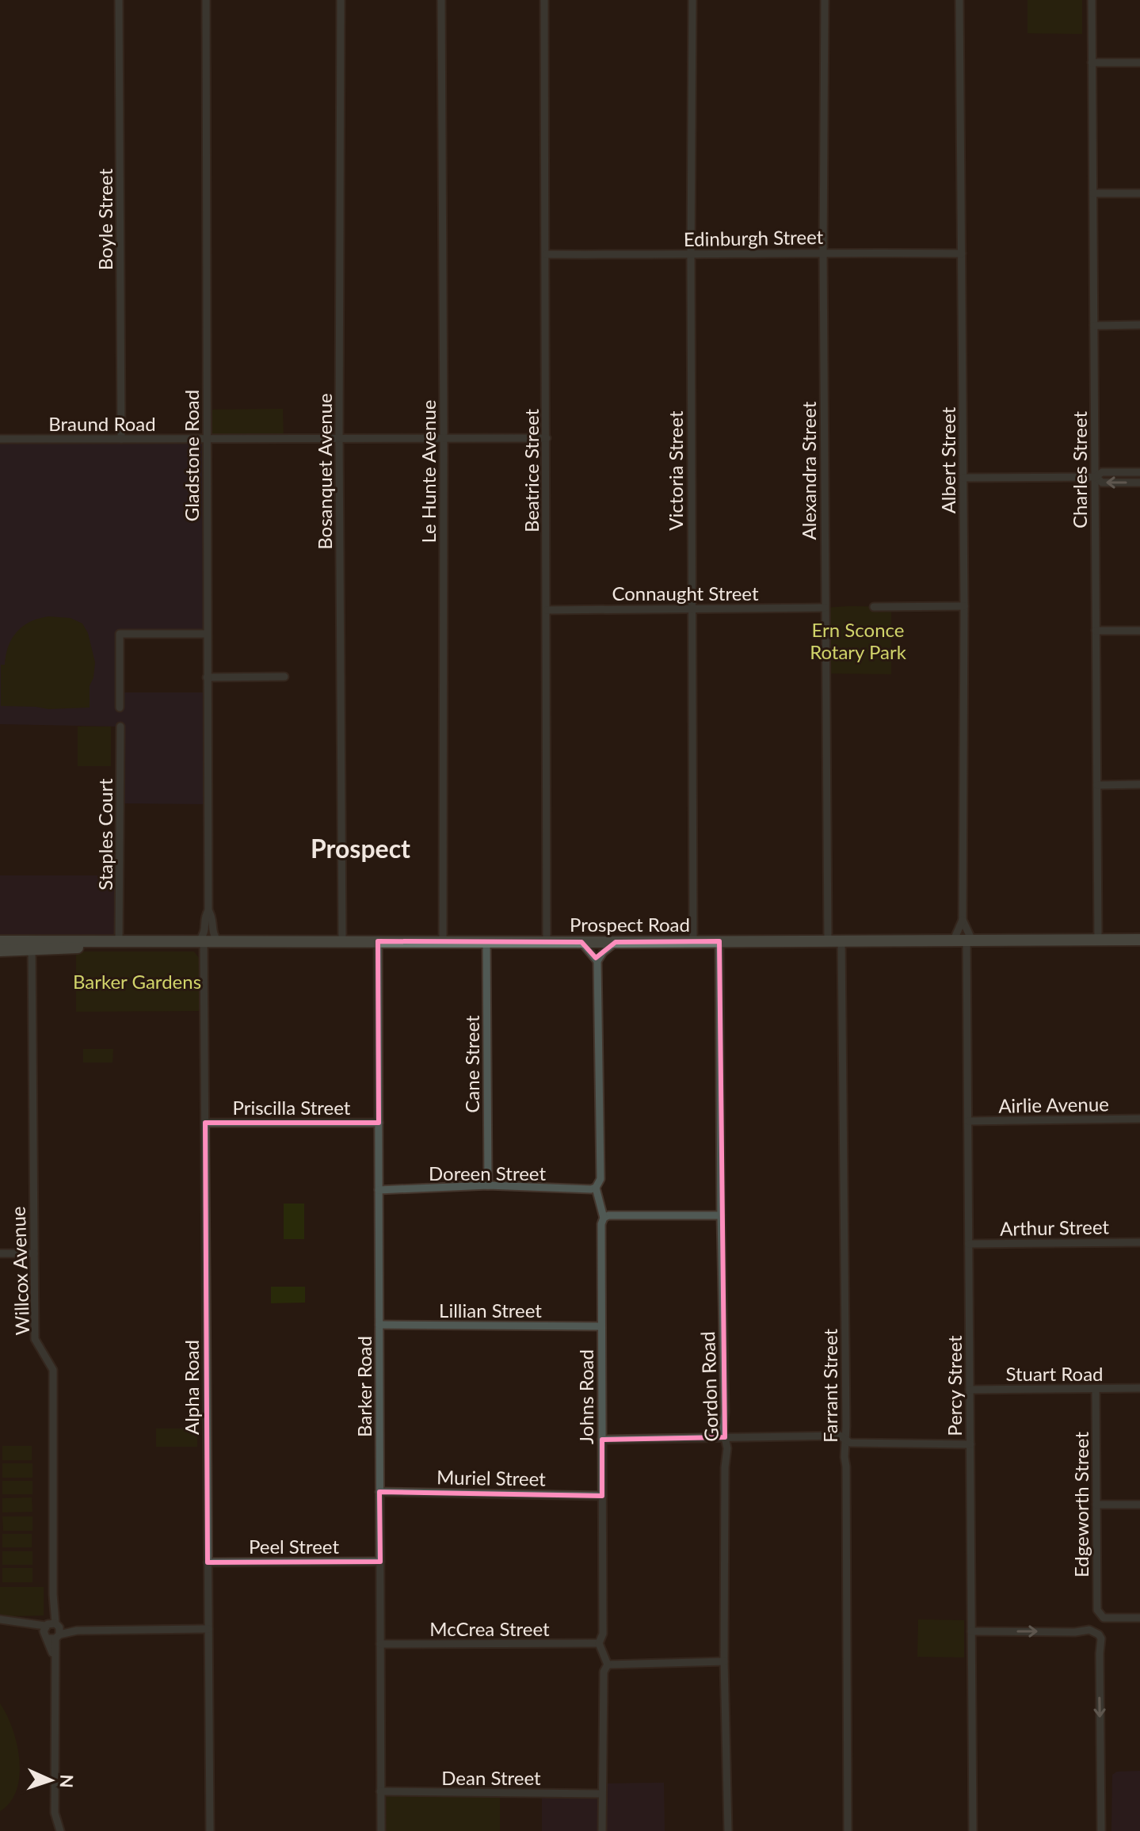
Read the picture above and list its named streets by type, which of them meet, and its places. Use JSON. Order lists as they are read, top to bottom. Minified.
{"streets":{"main road":["Prospect Road"],"street":["Boyle Street","Edinburgh Street","Braund Road","Gladstone Road","Albert Street","Charles Street","Beatrice Street","Victoria Street","Alexandra Street","Bosanquet Avenue","Le Hunte Avenue","Connaught Street","Staples Court","Cane Street","Airlie Avenue","Priscilla Street","Doreen Street","Arthur Street","Willcox Avenue","Lillian Street","Stuart Road","Farrant Street","Percy Street","Barker Road","Gordon Road","Alpha Road","Johns Road","Muriel Street","Edgeworth Street","Peel Street","McCrea Street","Dean Street"]},"crossings":[["Boyle Street","Braund Road"],["Edinburgh Street","Albert Street"],["Edinburgh Street","Beatrice Street"],["Edinburgh Street","Victoria Street"],["Edinburgh Street","Alexandra Street"],["Braund Road","Gladstone Road"],["Braund Road","Beatrice Street"],["Braund Road","Bosanquet Avenue"],["Braund Road","Le Hunte Avenue"],["Gladstone Road","Prospect Road"],["Gladstone Road","Alpha Road"],["Albert Street","Prospect Road"],["Albert Street","Percy Street"],["Charles Street","Prospect Road"],["Beatrice Street","Connaught Street"],["Beatrice Street","Prospect Road"],["Victoria Street","Connaught Street"],["Victoria Street","Prospect Road"],["Alexandra Street","Connaught Street"],["Alexandra Street","Prospect Road"],["Bosanquet Avenue","Prospect Road"],["Le Hunte Avenue","Prospect Road"],["Staples Court","Prospect Road"],["Prospect Road","Cane Street"],["Prospect Road","Willcox Avenue"],["Prospect Road","Farrant Street"],["Prospect Road","Percy Street"],["Prospect Road","Barker Road"],["Prospect Road","Gordon Road"],["Prospect Road","Alpha Road"],["Cane Street","Doreen Street"],["Airlie Avenue","Percy Street"],["Priscilla Street","Barker Road"],["Priscilla Street","Alpha Road"],["Doreen Street","Barker Road"],["Doreen Street","Johns Road"],["Arthur Street","Percy Street"],["Lillian Street","Barker Road"],["Lillian Street","Johns Road"],["Stuart Road","Percy Street"],["Stuart Road","Edgeworth Street"],["Barker Road","Muriel Street"],["Barker Road","Peel Street"],["Barker Road","McCrea Street"],["Barker Road","Dean Street"],["Alpha Road","Peel Street"],["Johns Road","Muriel Street"],["Johns Road","McCrea Street"]],"districts":["Prospect"],"parks":["Ern Sconce Rotary Park","Barker Gardens"],"north":"right"}
